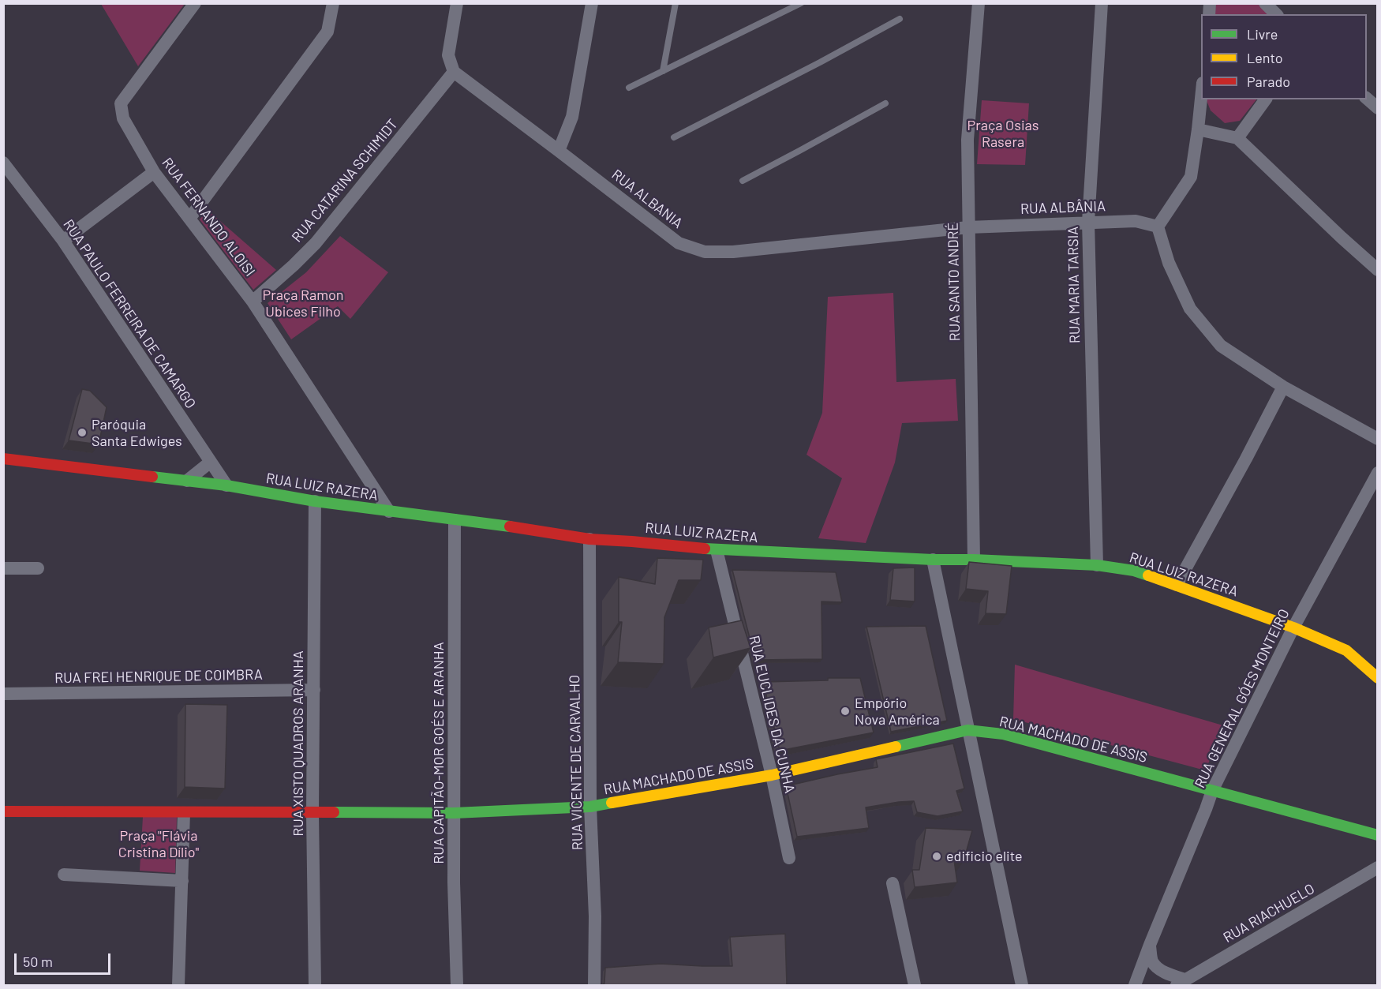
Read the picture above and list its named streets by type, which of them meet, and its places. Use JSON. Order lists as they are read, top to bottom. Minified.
{"streets":{"street":["RUA CATARINA SCHIMIDT","RUA ALBANIA","RUA ALBÂNIA","RUA FERNANDO ALOISI","RUA SANTO ANDRÉ","RUA MARIA TARSIA","RUA PAULO FERREIRA DE CAMARGO","RUA LUIZ RAZERA","RUA FREI HENRIQUE DE COIMBRA","RUA GENERAL GÓES MONTEIRO","RUA EUCLIDES DA CUNHA","RUA MACHADO DE ASSIS","RUA XISTO QUADROS ARANHA","RUA CAPITÃO-MOR GOÉS E ARANHA","RUA VICENTE DE CARVALHO","RUA RIACHUELO"]},"crossings":[["RUA CATARINA SCHIMIDT","RUA ALBANIA"],["RUA CATARINA SCHIMIDT","RUA FERNANDO ALOISI"],["RUA ALBANIA","RUA ALBÂNIA"],["RUA ALBANIA","RUA SANTO ANDRÉ"],["RUA ALBÂNIA","RUA SANTO ANDRÉ"],["RUA ALBÂNIA","RUA MARIA TARSIA"],["RUA FERNANDO ALOISI","RUA LUIZ RAZERA"],["RUA SANTO ANDRÉ","RUA LUIZ RAZERA"],["RUA MARIA TARSIA","RUA LUIZ RAZERA"],["RUA PAULO FERREIRA DE CAMARGO","RUA LUIZ RAZERA"],["RUA LUIZ RAZERA","RUA GENERAL GÓES MONTEIRO"],["RUA LUIZ RAZERA","RUA EUCLIDES DA CUNHA"],["RUA LUIZ RAZERA","RUA XISTO QUADROS ARANHA"],["RUA LUIZ RAZERA","RUA CAPITÃO-MOR GOÉS E ARANHA"],["RUA LUIZ RAZERA","RUA VICENTE DE CARVALHO"],["RUA FREI HENRIQUE DE COIMBRA","RUA XISTO QUADROS ARANHA"],["RUA GENERAL GÓES MONTEIRO","RUA MACHADO DE ASSIS"],["RUA EUCLIDES DA CUNHA","RUA MACHADO DE ASSIS"],["RUA MACHADO DE ASSIS","RUA XISTO QUADROS ARANHA"],["RUA MACHADO DE ASSIS","RUA CAPITÃO-MOR GOÉS E ARANHA"],["RUA MACHADO DE ASSIS","RUA VICENTE DE CARVALHO"]],"parks":["Praça Osias Rasera","Praça Ramon Ubices Filho","Praça \"Flávia Cristina Dílio\""],"places":["Paróquia Santa Edwiges","Empório Nova América","edificio elite"],"legend":["Livre","Lento","Parado"],"scale_bar":"50 m"}
